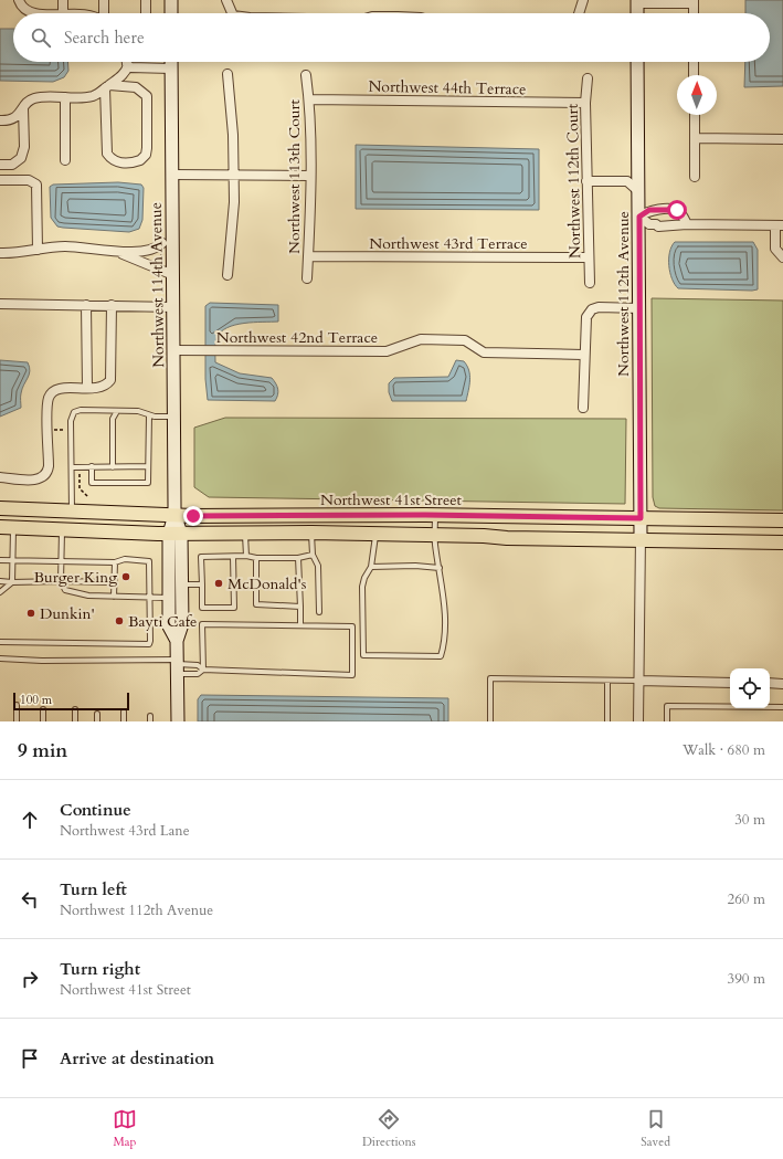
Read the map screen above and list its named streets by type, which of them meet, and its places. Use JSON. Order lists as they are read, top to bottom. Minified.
{"streets":{"main road":["Northwest 41st Street"],"street":["Northwest 44th Terrace","Northwest 113th Court","Northwest 112th Court","Northwest 43rd Terrace","Northwest 114th Avenue","Northwest 112th Avenue","Northwest 42nd Terrace"]},"crossings":[["Northwest 44th Terrace","Northwest 113th Court"],["Northwest 44th Terrace","Northwest 112th Court"],["Northwest 113th Court","Northwest 43rd Terrace"],["Northwest 112th Court","Northwest 43rd Terrace"],["Northwest 114th Avenue","Northwest 42nd Terrace"],["Northwest 114th Avenue","Northwest 41st Street"],["Northwest 112th Avenue","Northwest 41st Street"]],"places":["Burger King","McDonald's","Dunkin'","Bayti Cafe"],"scale_bar":"100 m","north":"top","page":{"search":"Search here","scale":"100 m","heading":["9 min","Walk · 680 m"],"list":[["Continue","Northwest 43rd Lane","30 m"],["Turn left","Northwest 112th Avenue","260 m"],["Turn right","Northwest 41st Street","390 m"],"Arrive at destination"],"nav":["Map","Directions","Saved"]}}
